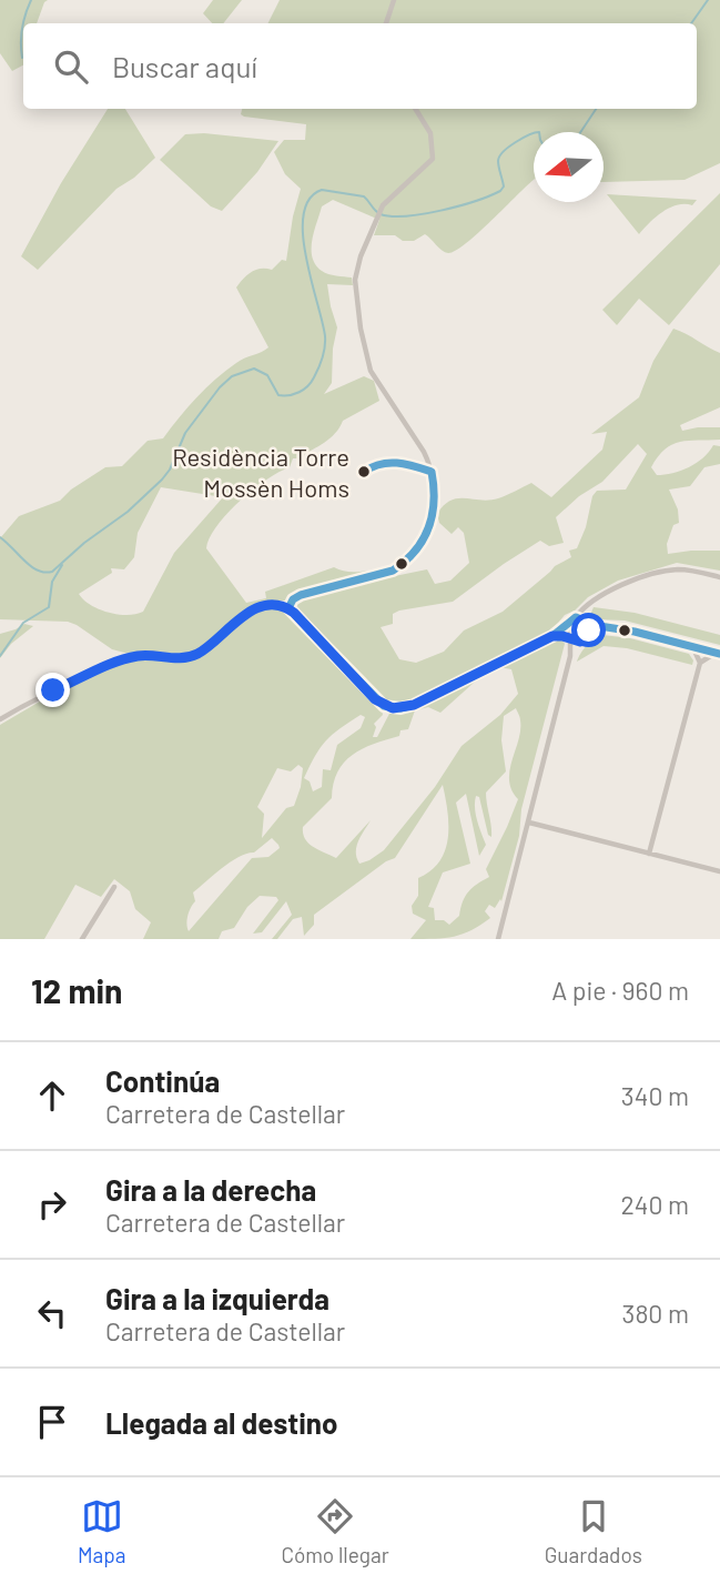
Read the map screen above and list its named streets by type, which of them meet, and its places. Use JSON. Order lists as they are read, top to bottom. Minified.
{"places":["Residència Torre Mossèn Homs"],"north":"left","page":{"search":"Buscar aquí","heading":["12 min","A pie · 960 m"],"list":[["Continúa","Carretera de Castellar","340 m"],["Gira a la derecha","Carretera de Castellar","240 m"],["Gira a la izquierda","Carretera de Castellar","380 m"],"Llegada al destino"],"nav":["Mapa","Cómo llegar","Guardados"]}}
